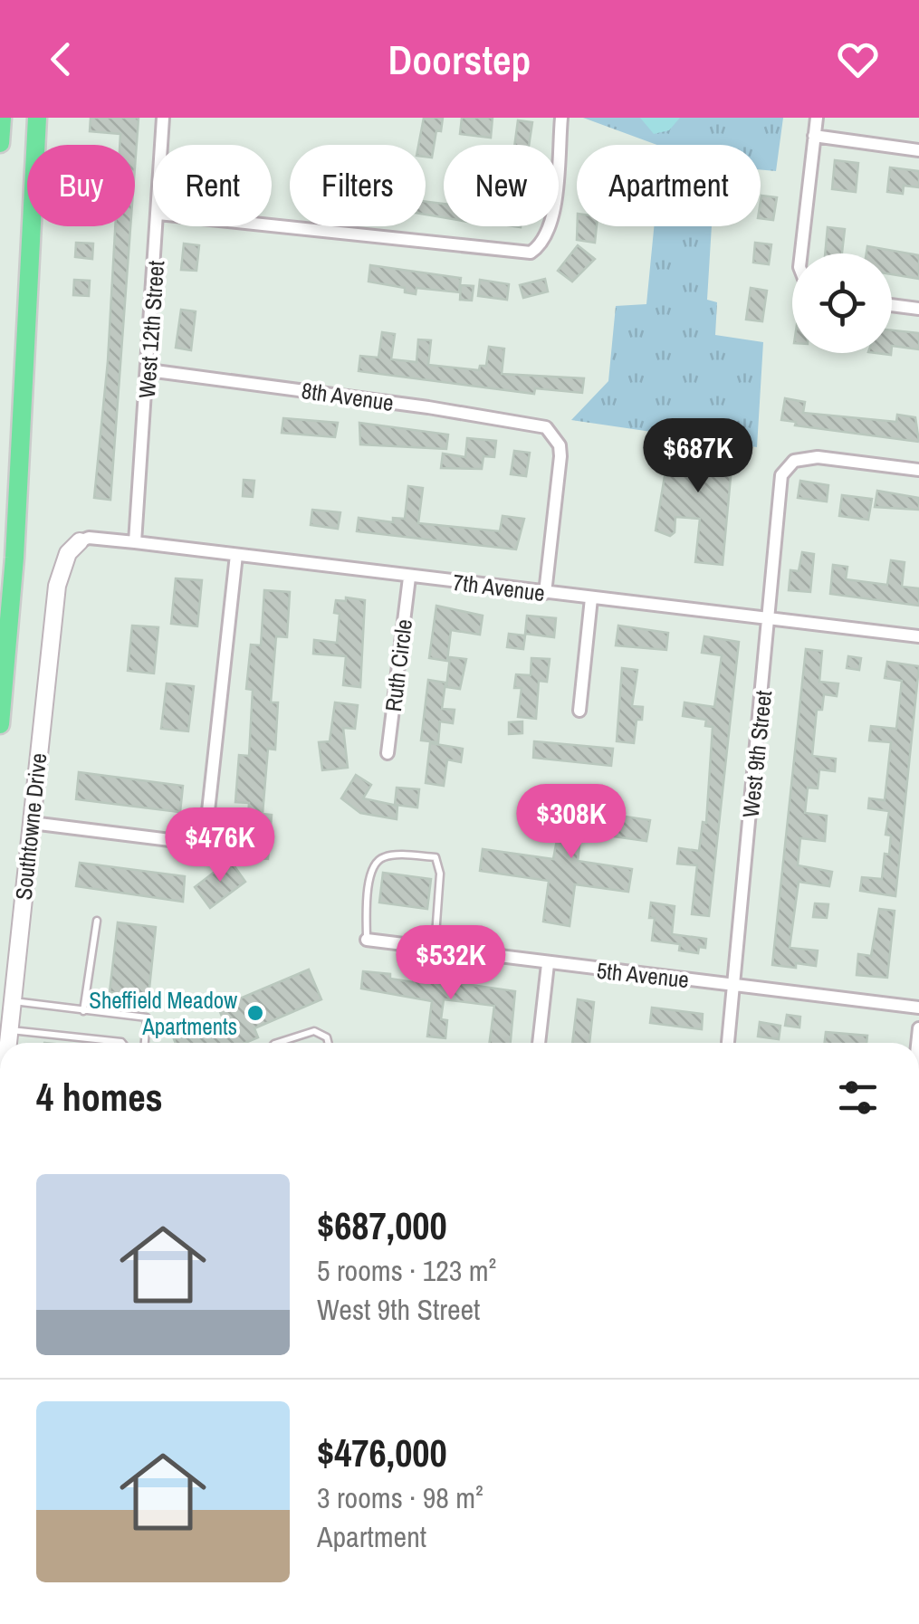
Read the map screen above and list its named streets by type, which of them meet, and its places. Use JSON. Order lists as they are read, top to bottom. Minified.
{"streets":{"street":["West 12th Street","8th Avenue","7th Avenue","Ruth Circle","West 9th Street","Southtowne Drive","5th Avenue"]},"crossings":[["West 12th Street","8th Avenue"],["West 12th Street","7th Avenue"],["8th Avenue","7th Avenue"],["7th Avenue","Ruth Circle"],["7th Avenue","West 9th Street"],["7th Avenue","Southtowne Drive"],["West 9th Street","5th Avenue"]],"places":["Sheffield Meadow Apartments"],"page":{"header":"Doorstep","chip":["Buy","Rent","Filters","New","Apartment"],"price":["$687K","$308K","$476K","$532K"],"heading":"4 homes","list":[{"name":"$687,000","note":"5 rooms · 123 m² · West 9th Street"},{"name":"$476,000","note":"3 rooms · 98 m² · Apartment"}]}}
